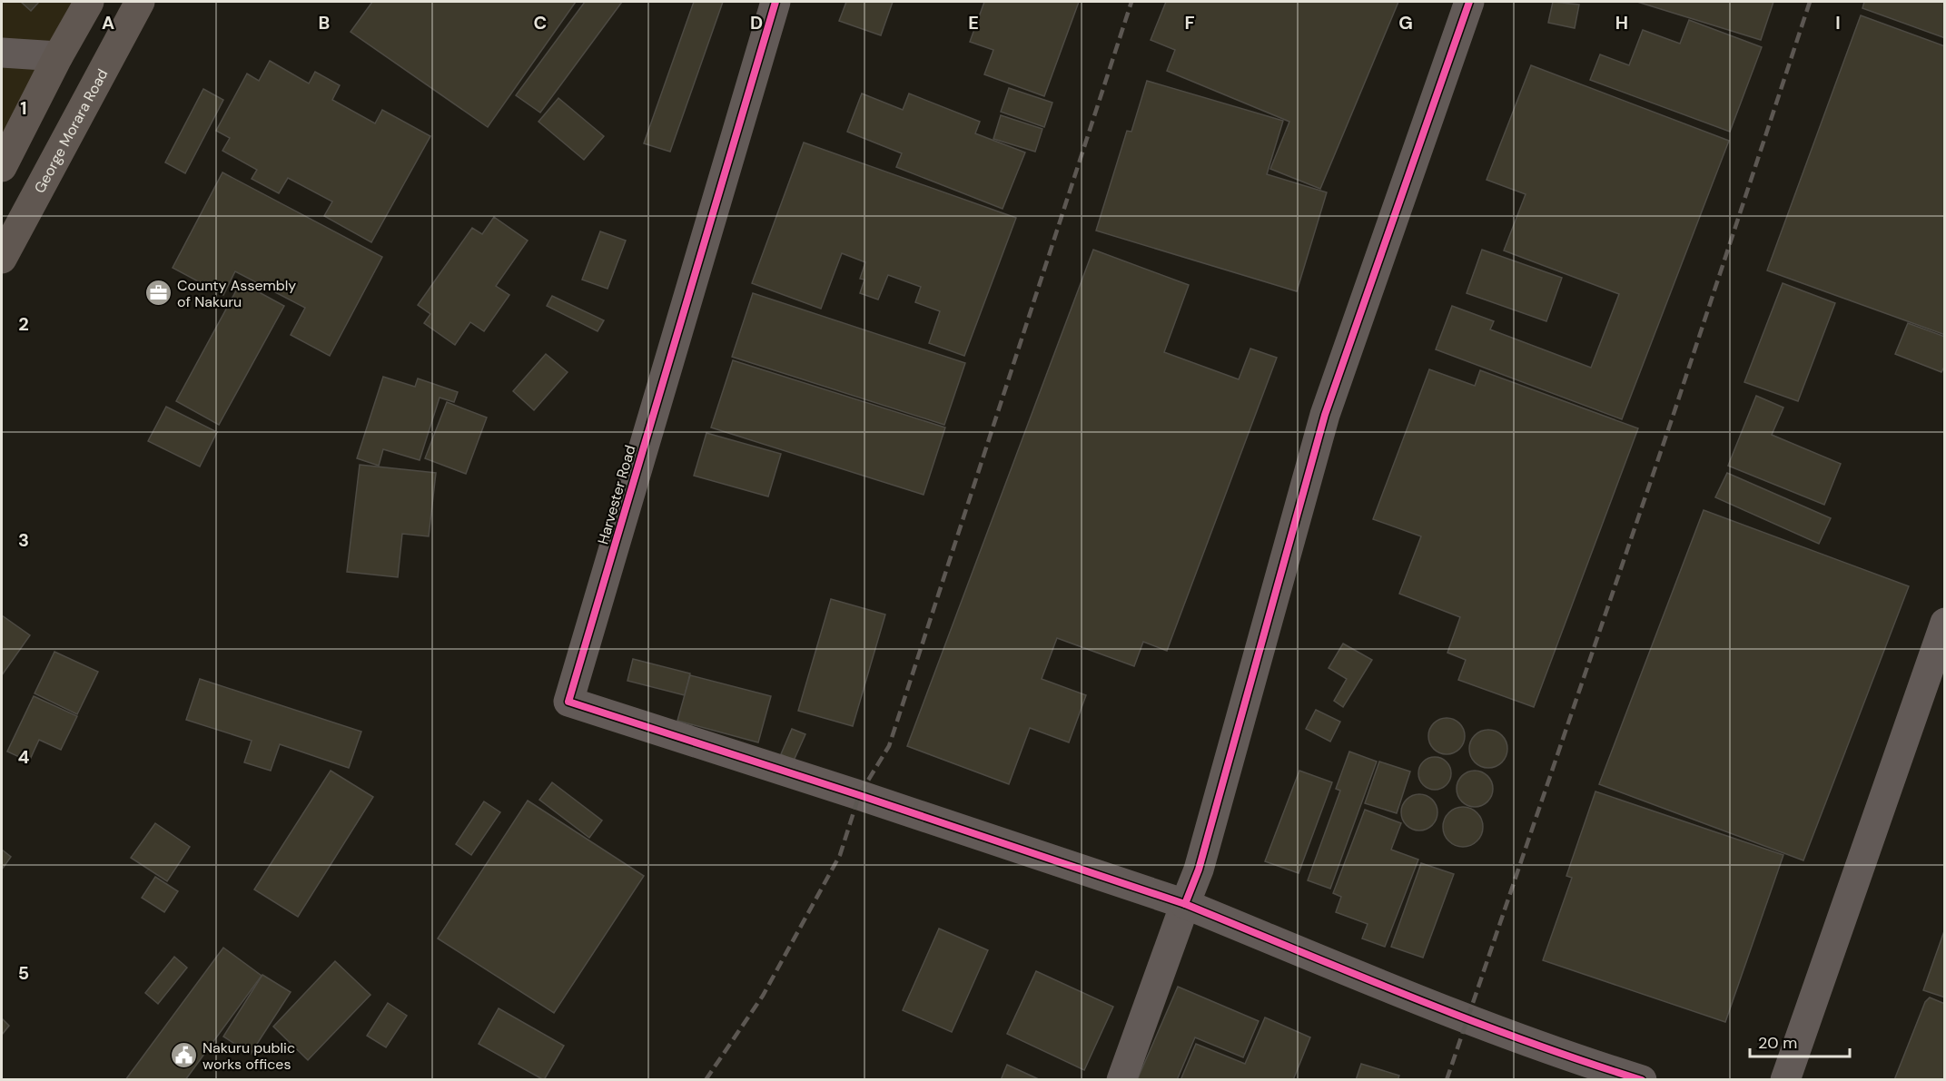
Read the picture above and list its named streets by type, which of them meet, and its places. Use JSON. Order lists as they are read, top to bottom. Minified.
{"streets":{"highway":["George Morara Road"],"street":["Harvester Road"]},"places":{"office":["County Assembly of Nakuru"],"public building":["Nakuru public works offices"]},"scale_bar":"20 m","grid":{"columns":["A","B","C","D","E","F","G","H","I"],"rows":["1","2","3","4","5"]}}
